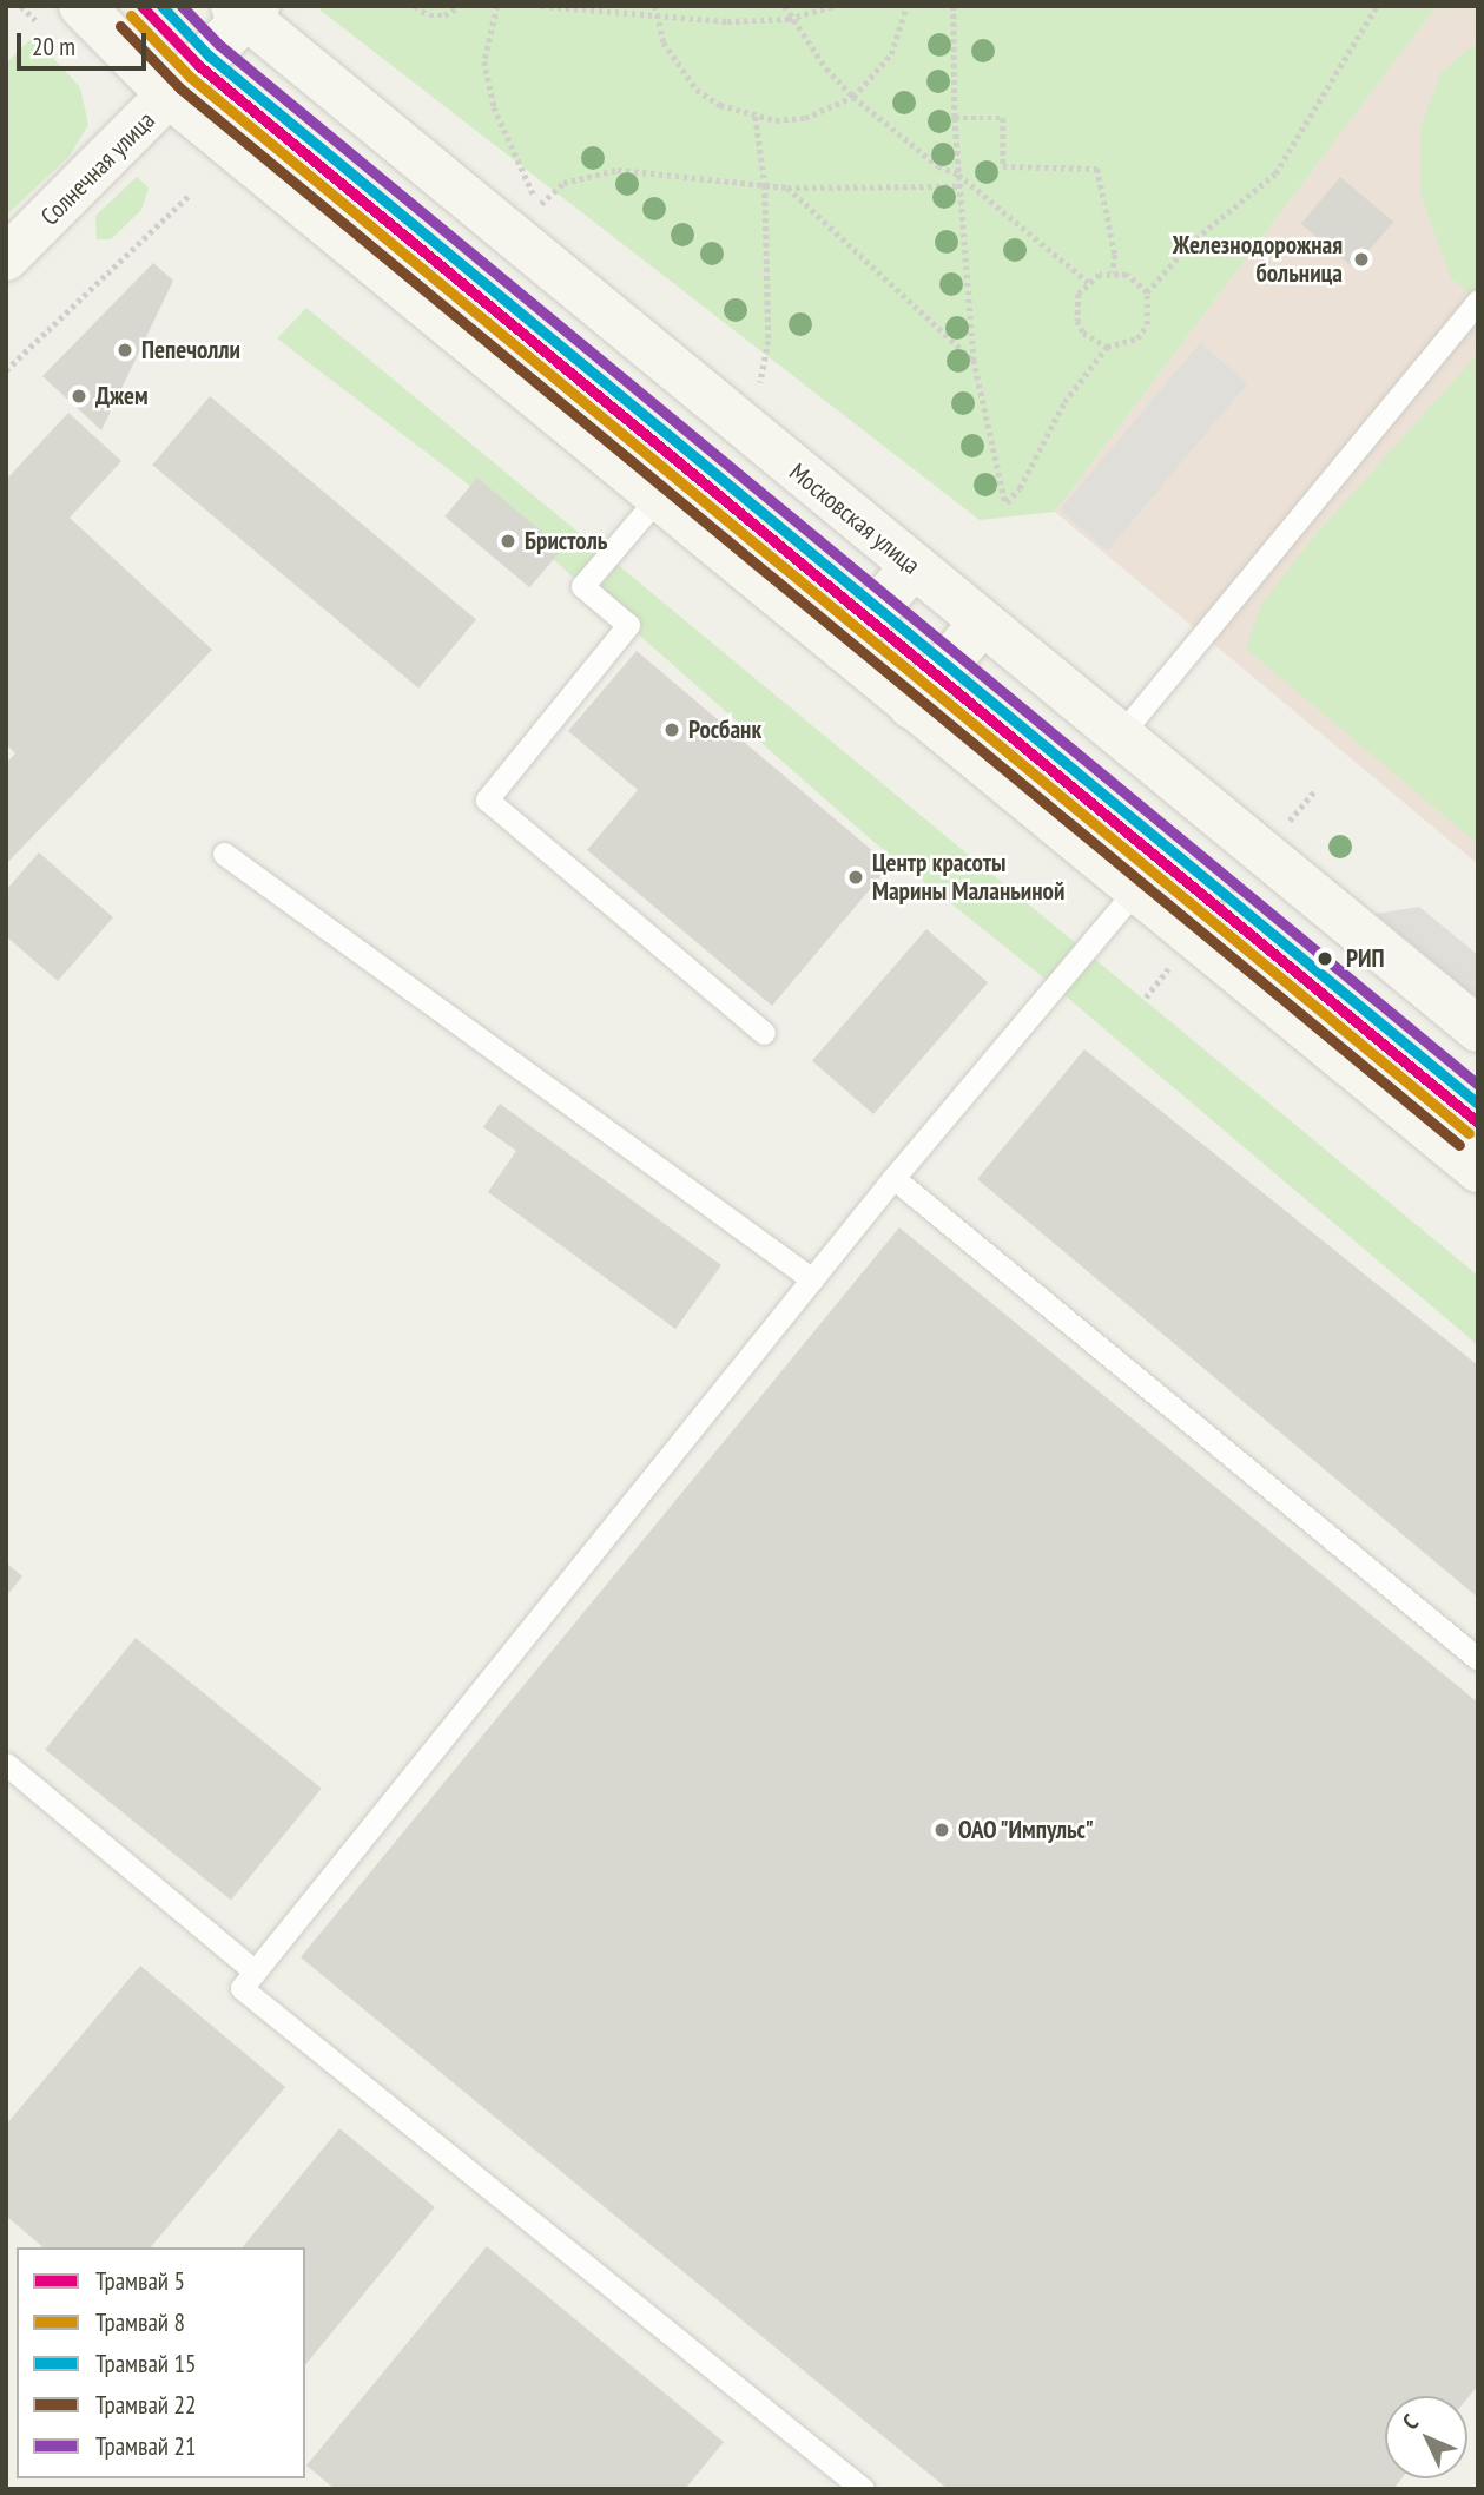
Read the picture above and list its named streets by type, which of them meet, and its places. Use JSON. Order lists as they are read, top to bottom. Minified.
{"streets":{"street":["Солнечная улица","Московская улица"]},"crossings":[["Солнечная улица","Московская улица"]],"places":["Железнодорожная больница","Пепечолли","Джем","Бристоль","Росбанк","Центр красоты Марины Маланьиной","РИП","ОАО \"Импульс\""],"lines":["tram line 5","tram line 15","tram line 21","tram line 8","tram line 22"],"legend":["Трамвай 5","Трамвай 8","Трамвай 15","Трамвай 22","Трамвай 21"],"scale_bar":"20 m","north":"top left"}
